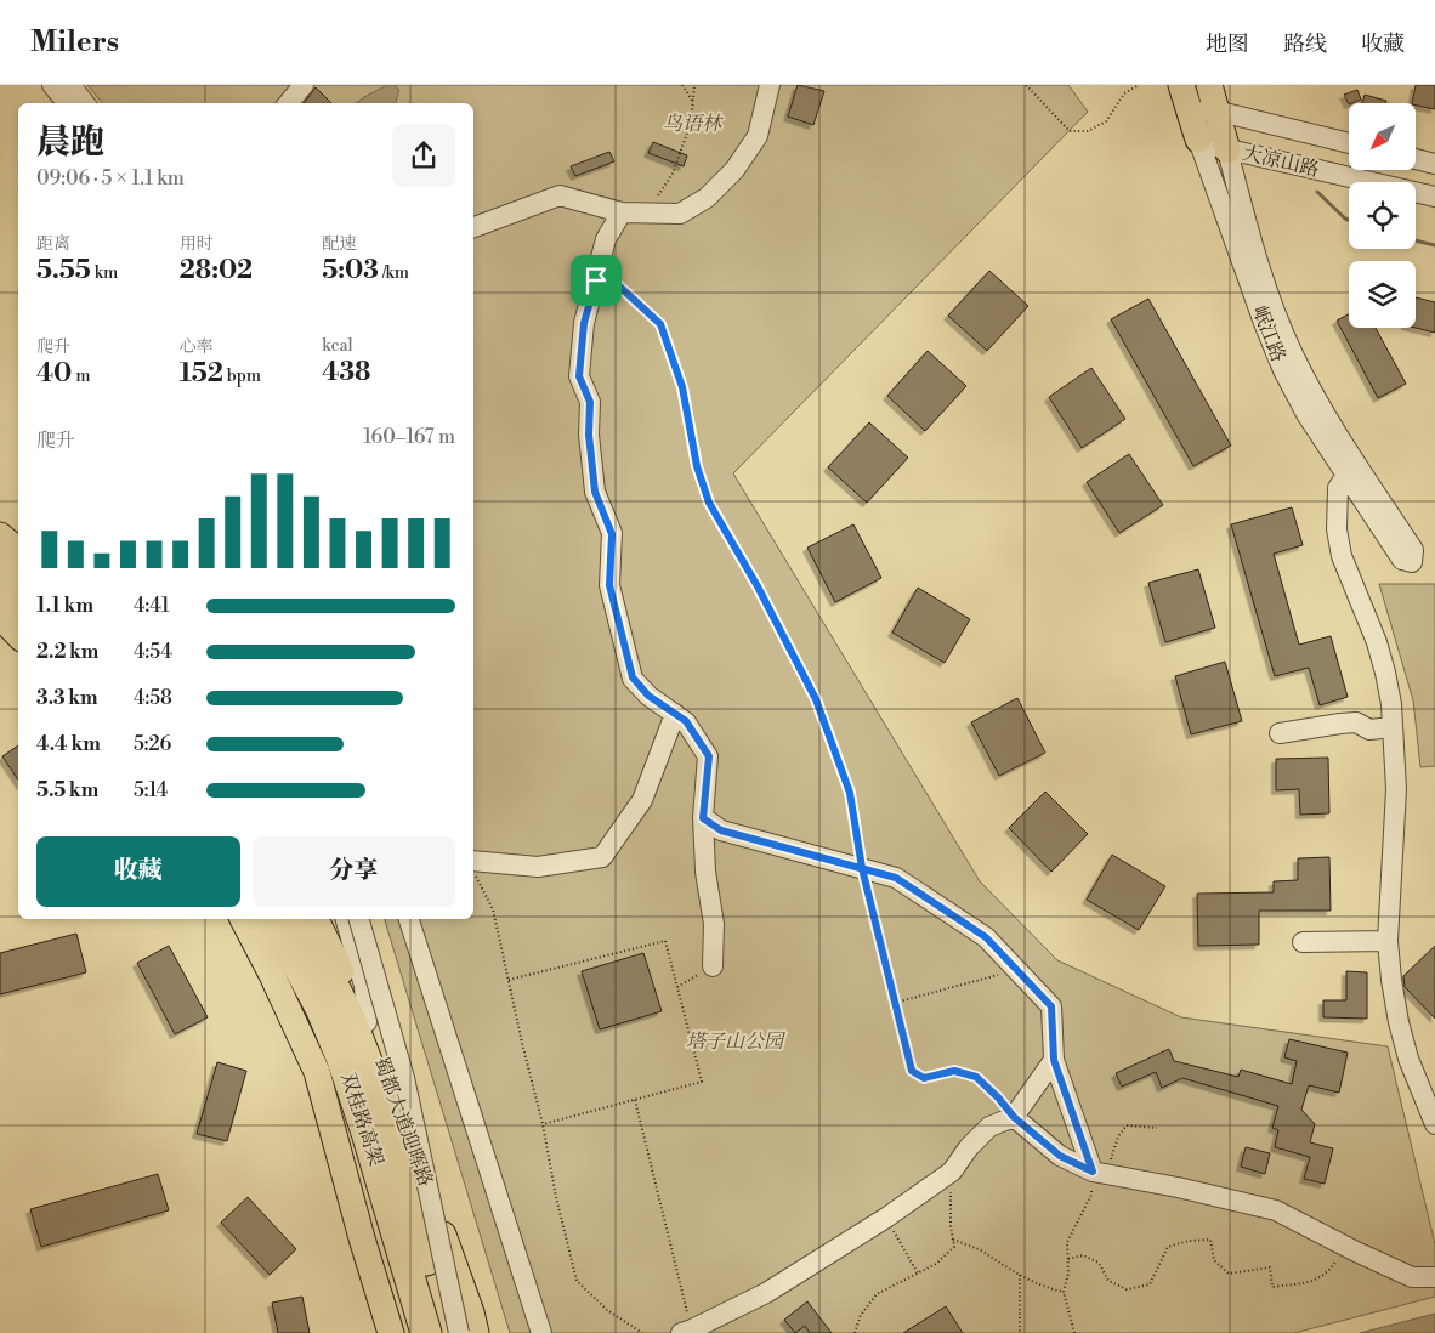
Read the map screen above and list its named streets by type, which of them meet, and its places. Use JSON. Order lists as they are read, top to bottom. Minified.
{"streets":{"highway":["双桂路高架"],"main road":["岷江路","蜀都大道迎晖路"],"street":["大凉山路"]},"crossings":[["大凉山路","岷江路"]],"parks":["鸟语林","塔子山公园"],"north":"bottom left","page":{"header":"Milers","nav":["地图","路线","收藏"],"heading":["晨跑","09:06 · 5 × 1.1 km"],"stats":[["距离","5.55 km"],["用时","28:02"],["配速","5:03 /km"],["爬升","40 m"],["心率","152 bpm"],["kcal","438"]],"chart":["爬升","160–167 m"],"list":[{"name":"1.1 km","note":"4:41"},{"name":"2.2 km","note":"4:54"},{"name":"3.3 km","note":"4:58"},{"name":"4.4 km","note":"5:26"},{"name":"5.5 km","note":"5:14"}],"buttons":["收藏","分享"]}}
